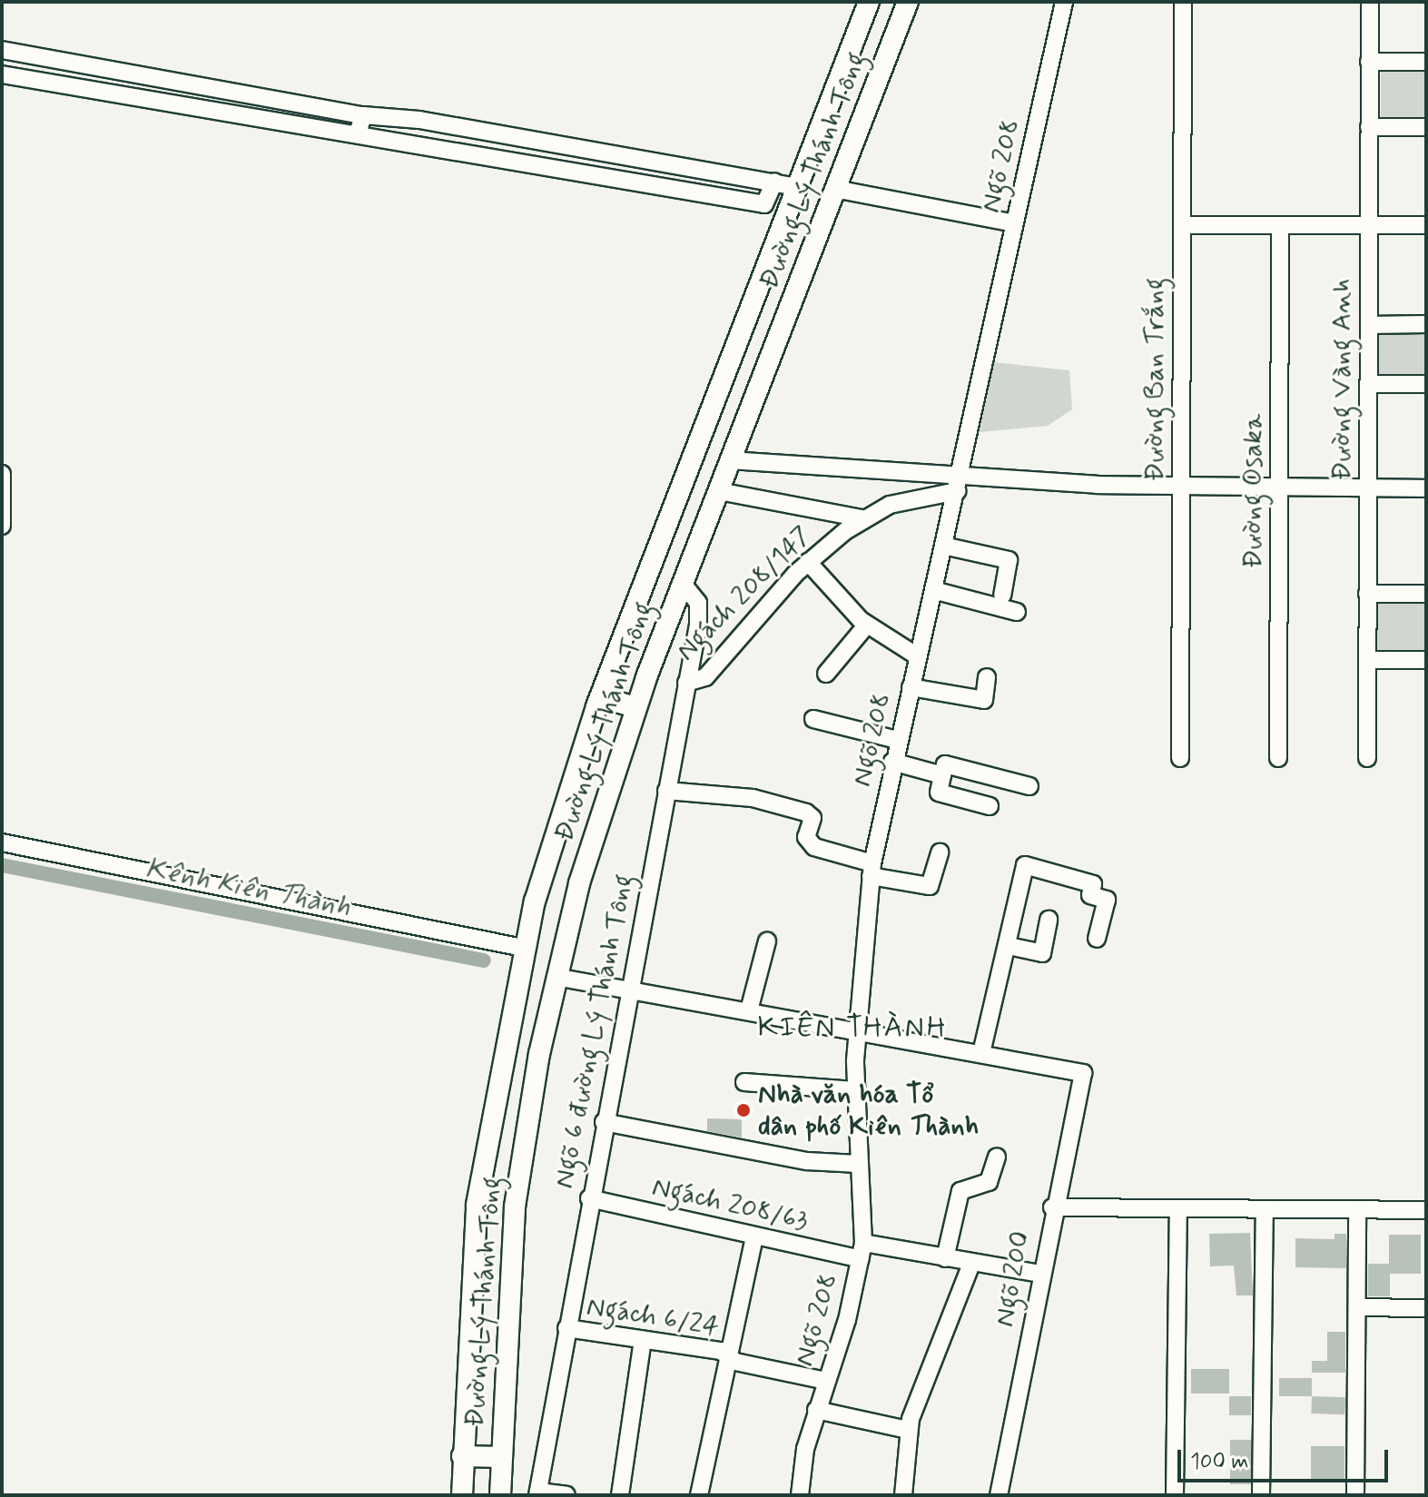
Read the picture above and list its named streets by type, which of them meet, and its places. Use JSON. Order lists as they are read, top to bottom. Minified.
{"streets":{"main road":["Đường Lý Thánh Tông"],"street":["Ngõ 208","Đường Ban Trắng","Đường Vàng Anh","Đường Osaka","Ngách 208/147","Ngõ 6 đường Lý Thánh Tông","Ngách 208/63","Ngõ 200","Ngách 6/24"]},"crossings":[["Ngõ 208","Ngách 208/147"],["Ngõ 208","Ngách 208/63"],["Ngõ 208","Ngách 6/24"],["Đường Lý Thánh Tông","Ngõ 6 đường Lý Thánh Tông"],["Ngách 208/147","Ngõ 6 đường Lý Thánh Tông"],["Ngõ 6 đường Lý Thánh Tông","Ngách 208/63"],["Ngõ 6 đường Lý Thánh Tông","Ngách 6/24"],["Ngách 208/63","Ngõ 200"]],"districts":["KIÊN THÀNH"],"water":["Kênh Kiên Thành"],"places":["Nhà văn hóa Tổ dân phố Kiên Thành"],"scale_bar":"100 m"}
